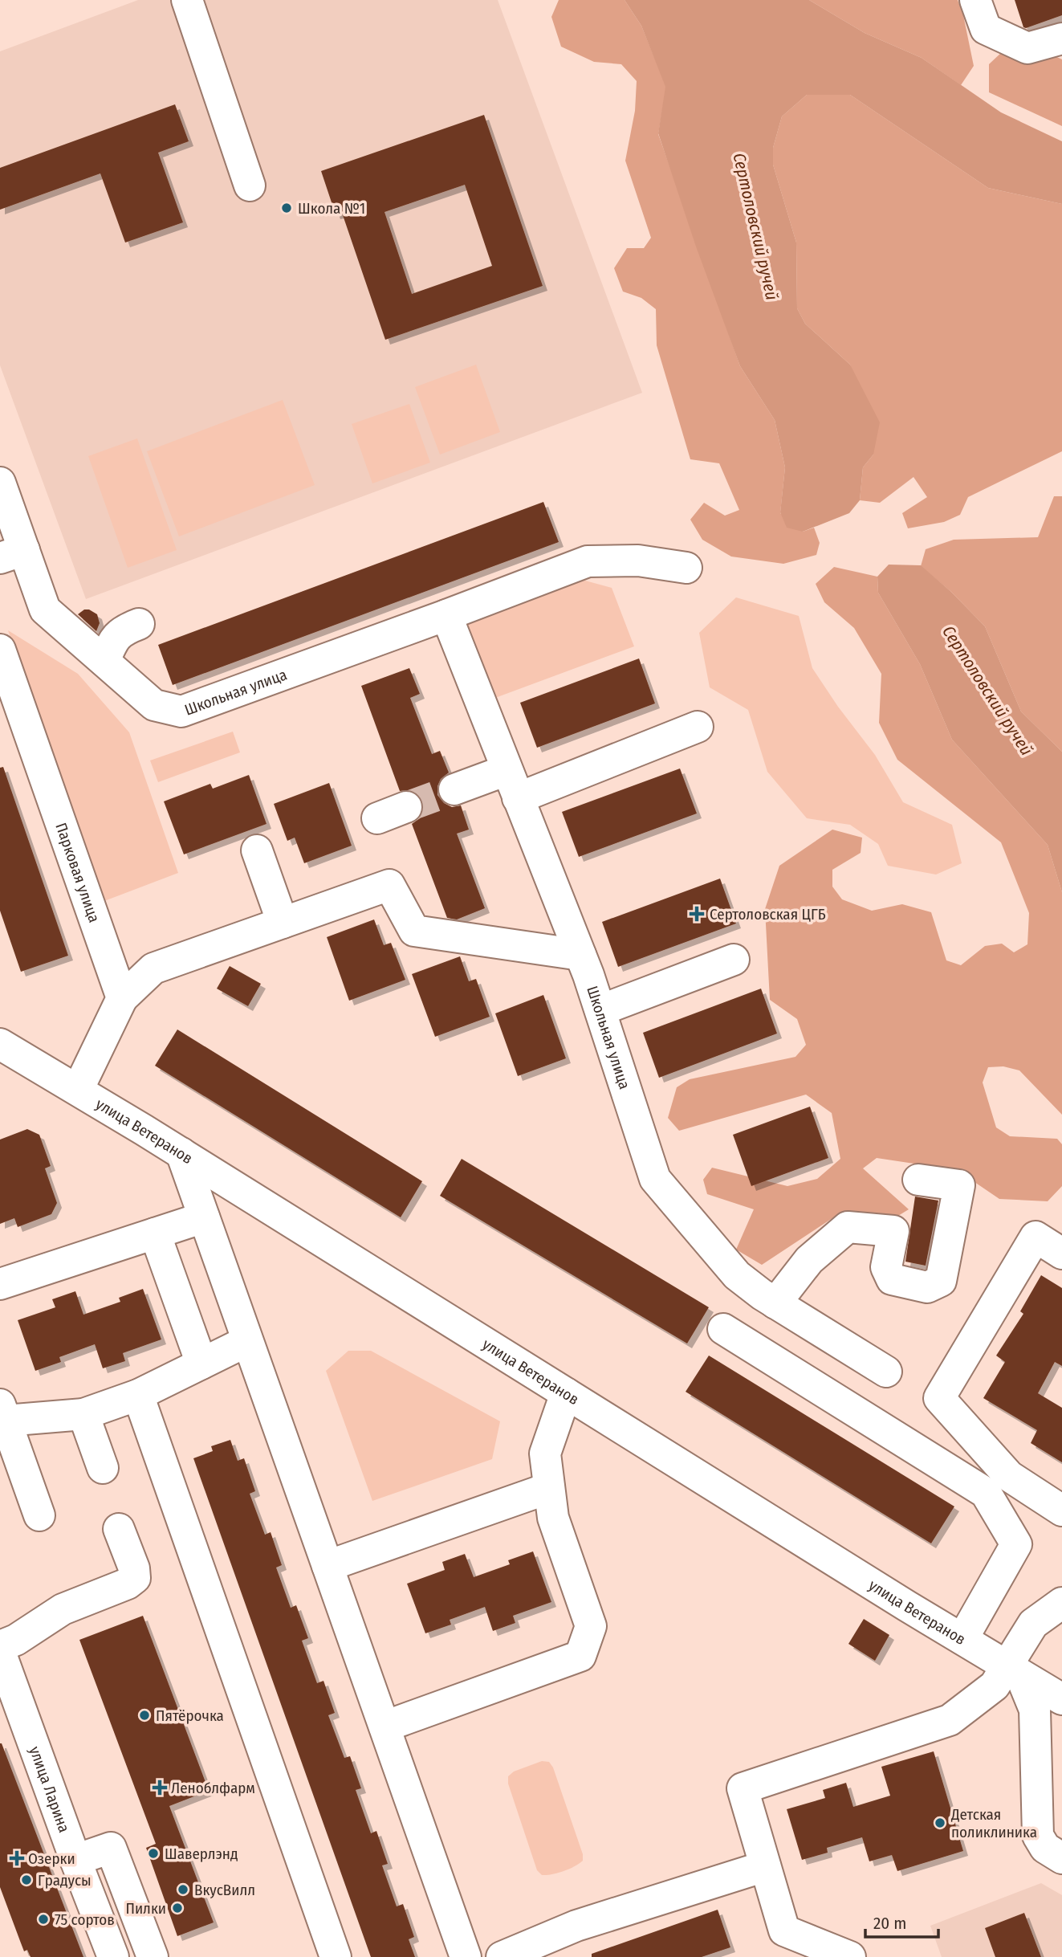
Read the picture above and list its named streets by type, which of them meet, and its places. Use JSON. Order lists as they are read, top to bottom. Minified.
{"streets":{"street":["Школьная улица","Парковая улица","улица Ветеранов","улица Ларина"]},"water":["Сертоловский ручей"],"places":{"other":["Школа №1","Пятёрочка","Детская поликлиника","Шаверлэнд","Градусы","ВкусВилл","Пилки","75 сортов"],"health":["Сертоловская ЦГБ","Леноблфарм","Озерки"]},"scale_bar":"20 m"}
